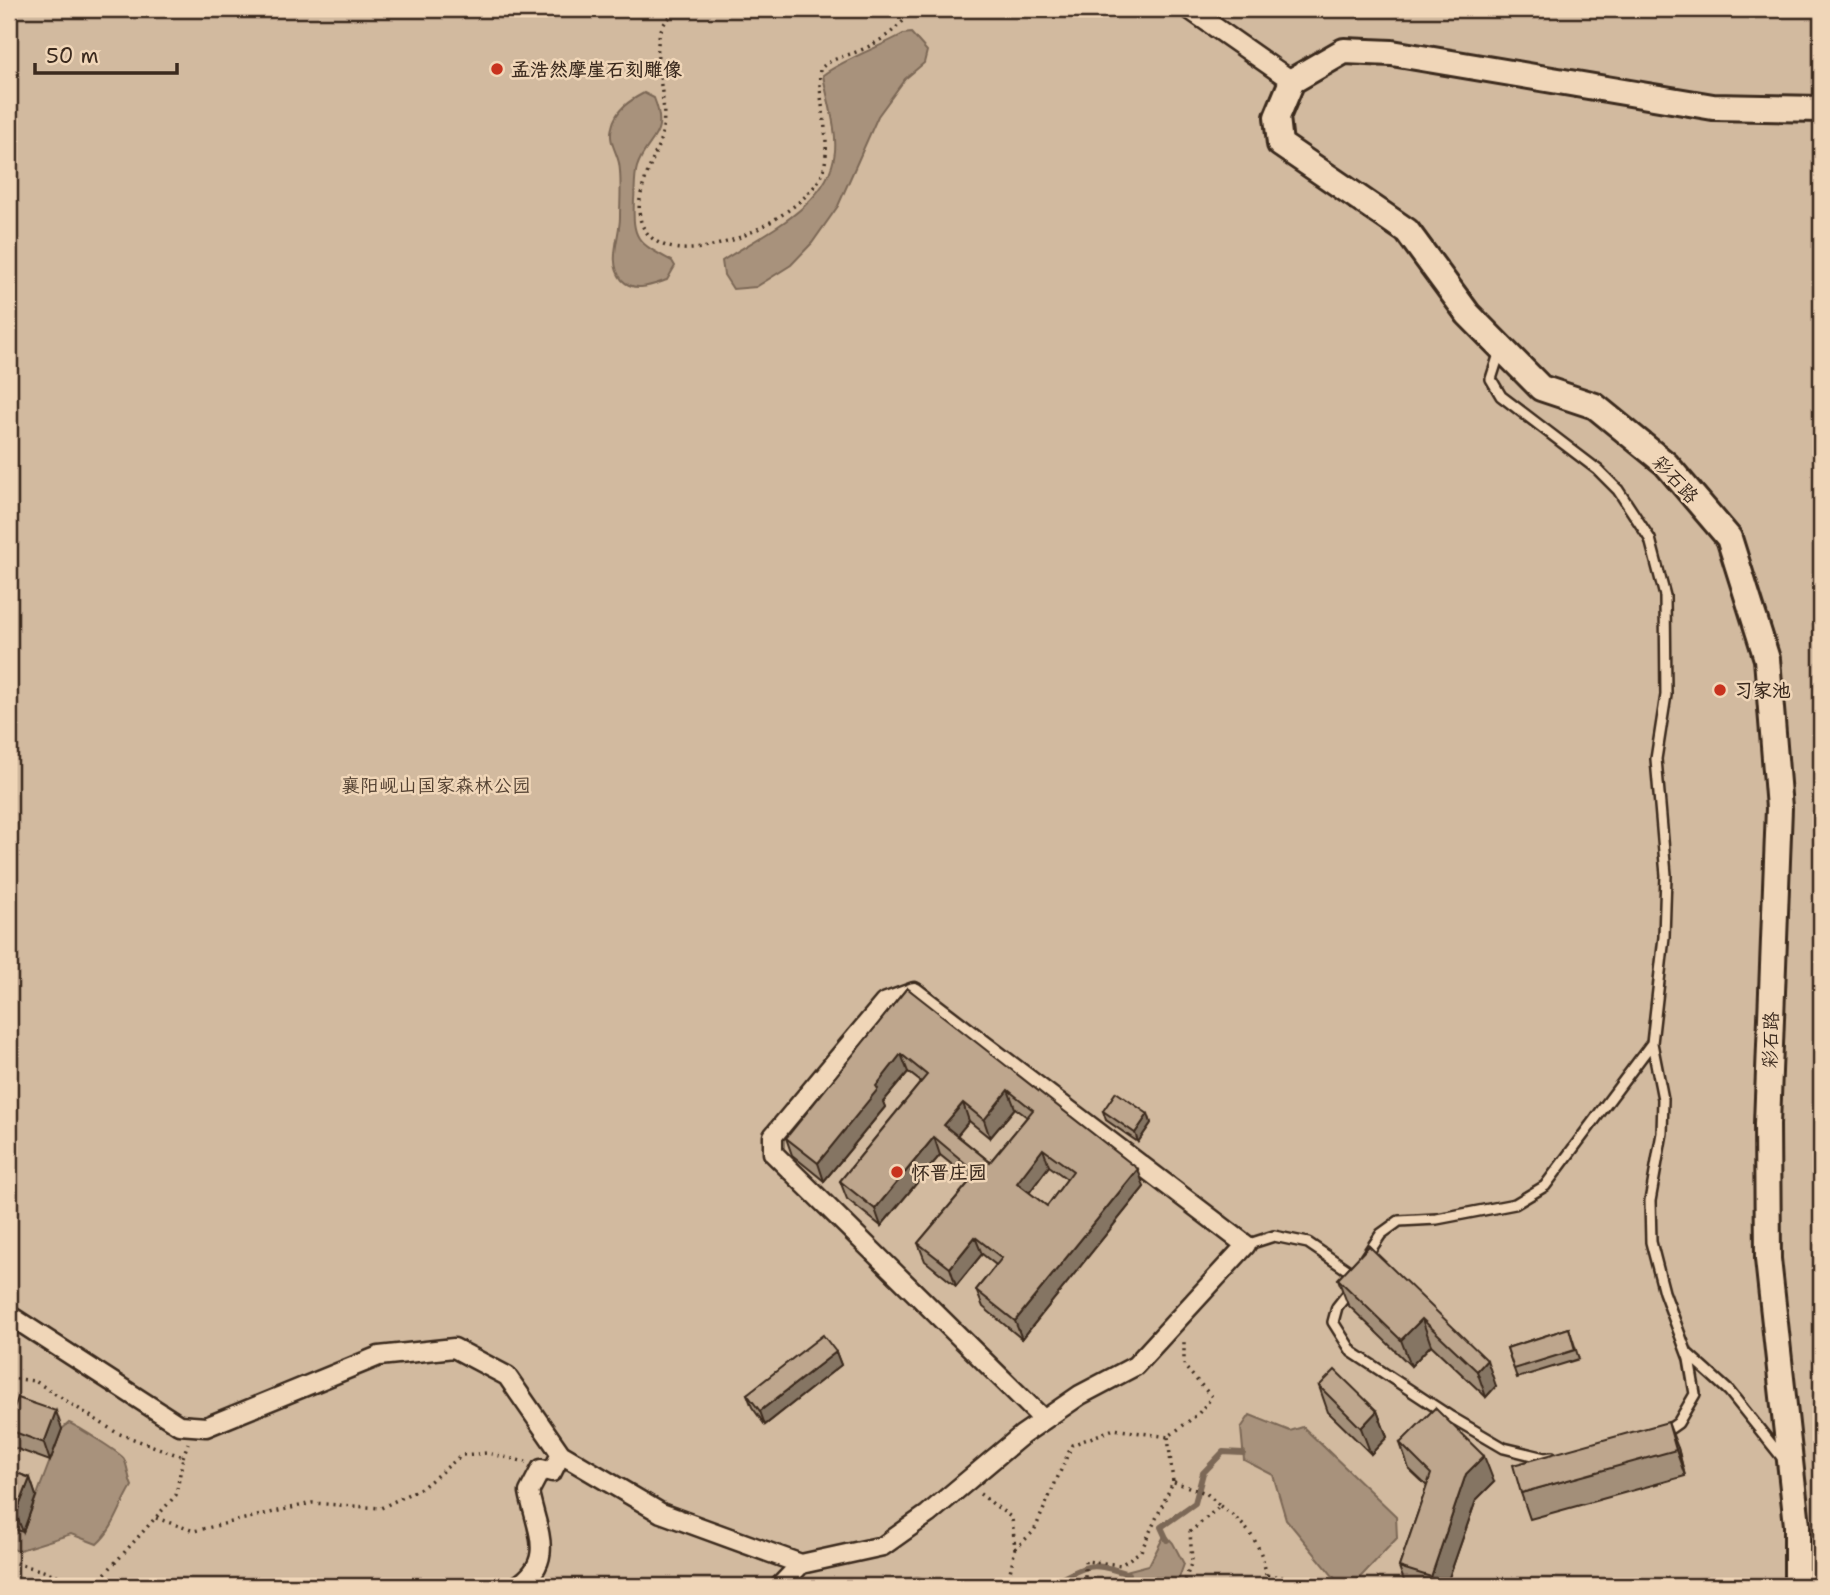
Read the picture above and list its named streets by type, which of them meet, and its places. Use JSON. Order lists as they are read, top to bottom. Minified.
{"streets":{"street":["彩石路"]},"parks":["襄阳岘山国家森林公园"],"places":["孟浩然摩崖石刻雕像","习家池","怀晋庄园"],"scale_bar":"50 m"}
